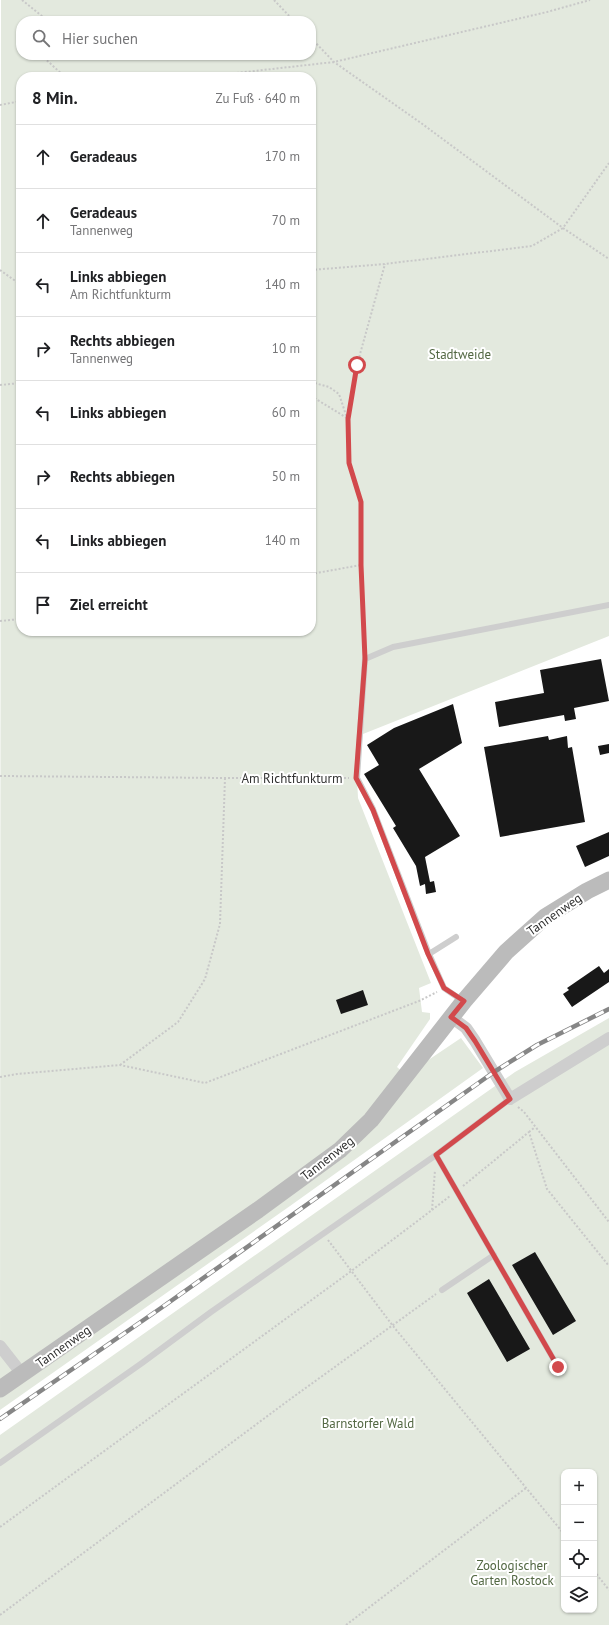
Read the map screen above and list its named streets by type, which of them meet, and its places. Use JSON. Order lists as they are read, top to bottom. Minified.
{"streets":{"street":["Tannenweg"],"lane":["Am Richtfunkturm"]},"parks":["Stadtweide","Barnstorfer Wald","Zoologischer Garten Rostock"],"page":{"search":"Hier suchen","heading":["8 Min.","Zu Fuß · 640 m"],"list":[["Geradeaus","170 m"],["Geradeaus","Tannenweg","70 m"],["Links abbiegen","Am Richtfunkturm","140 m"],["Rechts abbiegen","Tannenweg","10 m"],["Links abbiegen","60 m"],["Rechts abbiegen","50 m"],["Links abbiegen","140 m"],"Ziel erreicht"],"map_buttons":["+","−"]}}
